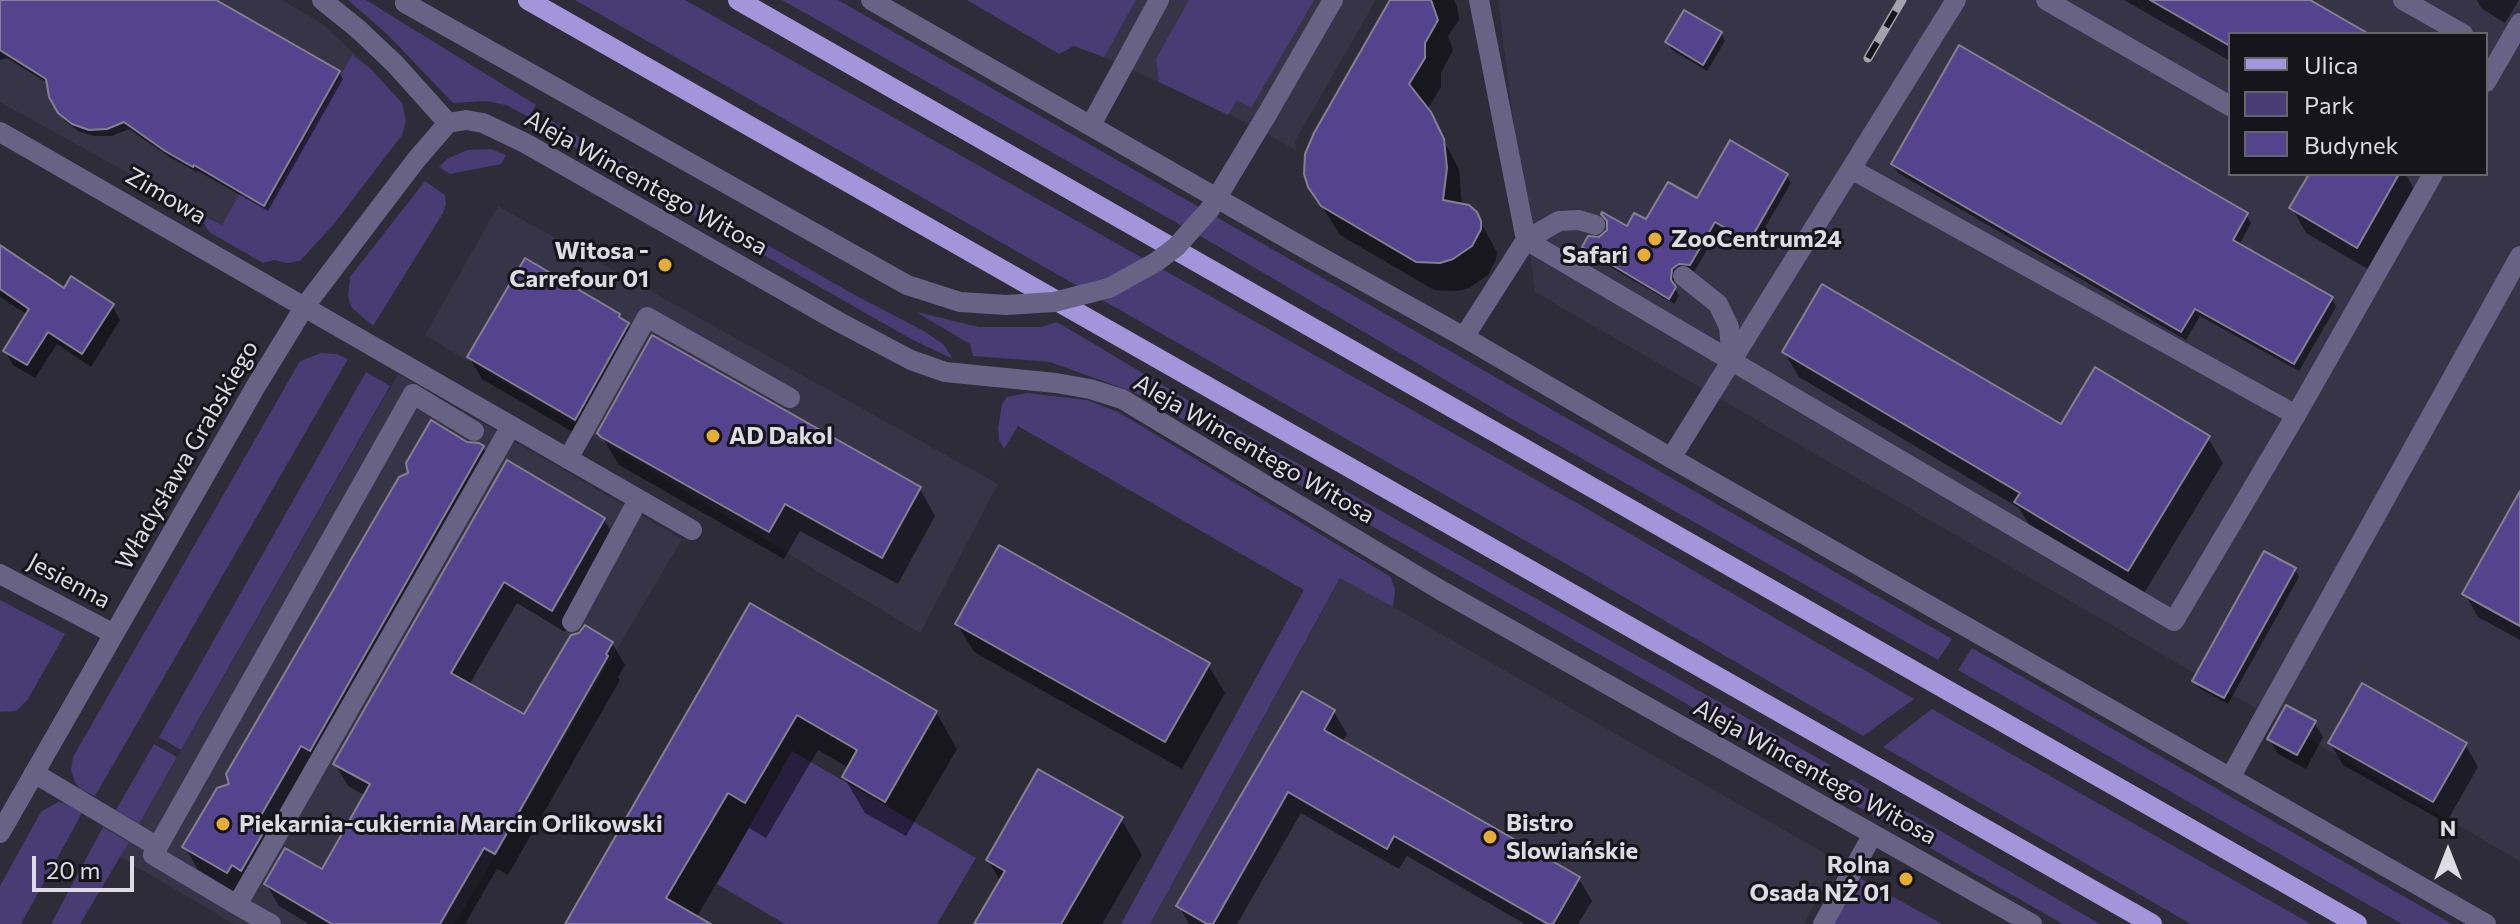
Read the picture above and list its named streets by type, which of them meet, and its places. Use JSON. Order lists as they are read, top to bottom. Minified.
{"streets":{"main road":["Aleja Wincentego Witosa"],"street":["Zimowa","Władysława Grabskiego","Jesienna"]},"crossings":[["Aleja Wincentego Witosa","Władysława Grabskiego"],["Zimowa","Władysława Grabskiego"],["Władysława Grabskiego","Jesienna"]],"places":["ZooCentrum24","Safari","Witosa - Carrefour 01","AD Dakol","Piekarnia-cukiernia Marcin Orlikowski","Bistro Slowiańskie","Rolna Osada NŻ 01"],"legend":["Ulica","Park","Budynek"],"scale_bar":"20 m","north":"top"}
